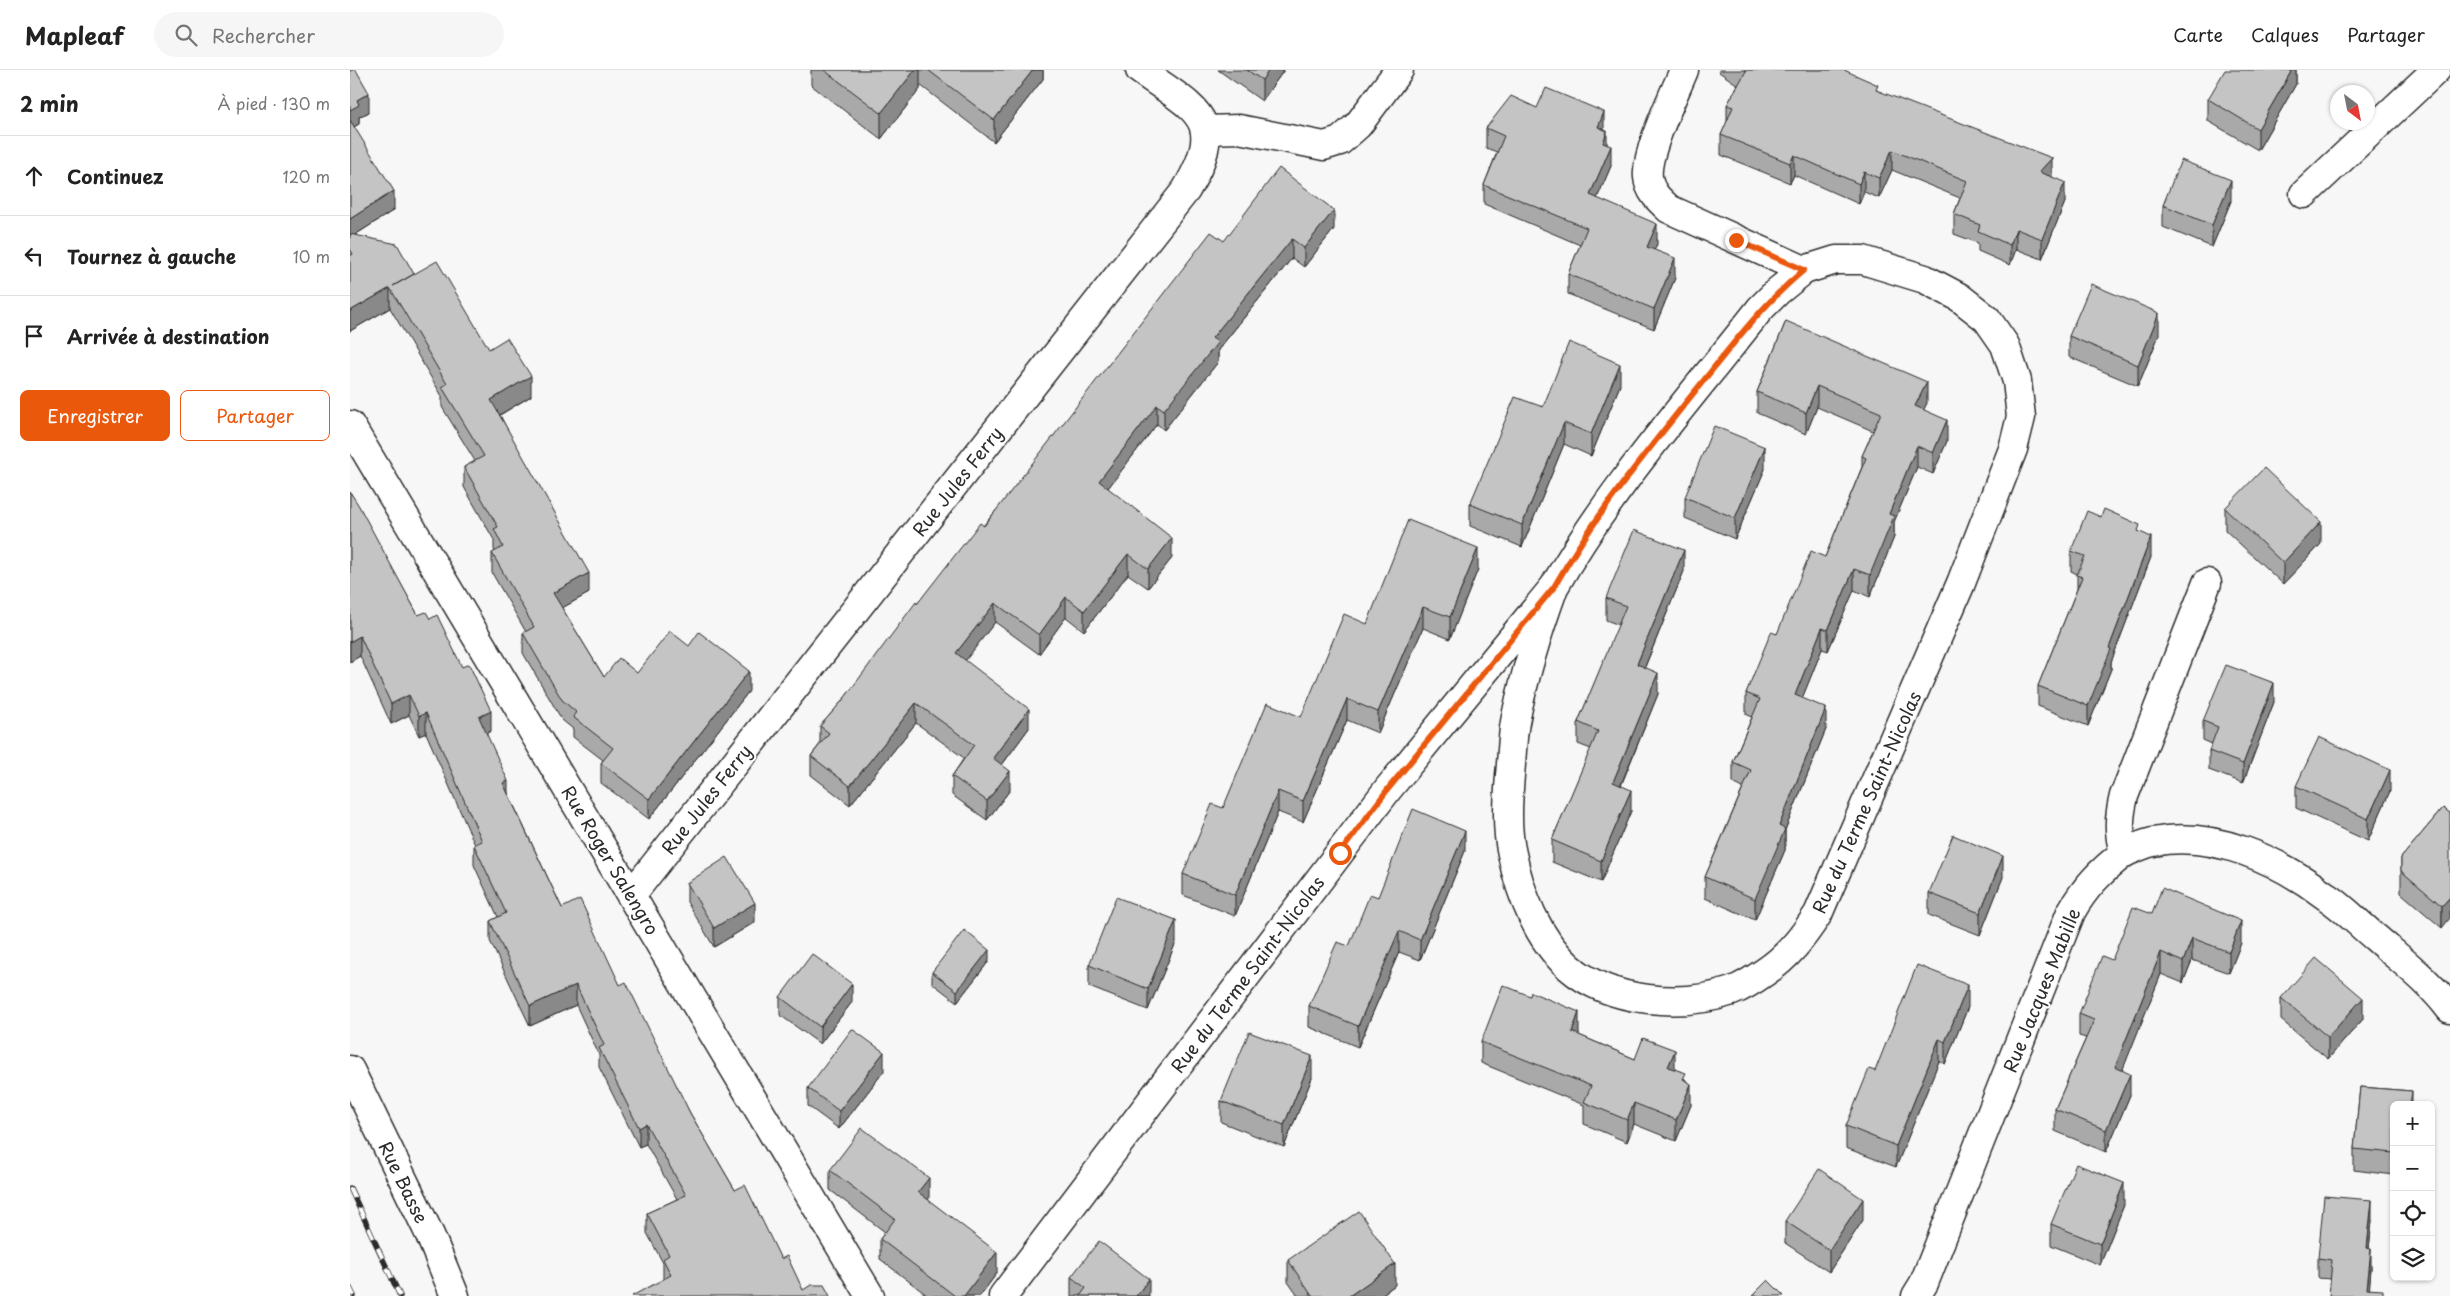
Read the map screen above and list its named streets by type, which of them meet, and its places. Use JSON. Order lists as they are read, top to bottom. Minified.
{"streets":{"street":["Rue Jules Ferry","Rue du Terme Saint-Nicolas","Rue Roger Salengro","Rue Jacques Mabille","Rue Basse"]},"crossings":[["Rue Jules Ferry","Rue Roger Salengro"]],"north":"bottom right","page":{"header":"Mapleaf","search":"Rechercher","nav":["Carte","Calques","Partager"],"heading":["2 min","À pied · 130 m"],"list":[["Continuez","120 m"],["Tournez à gauche","10 m"],"Arrivée à destination"],"buttons":["Enregistrer","Partager"],"map_buttons":["+","−"]}}
